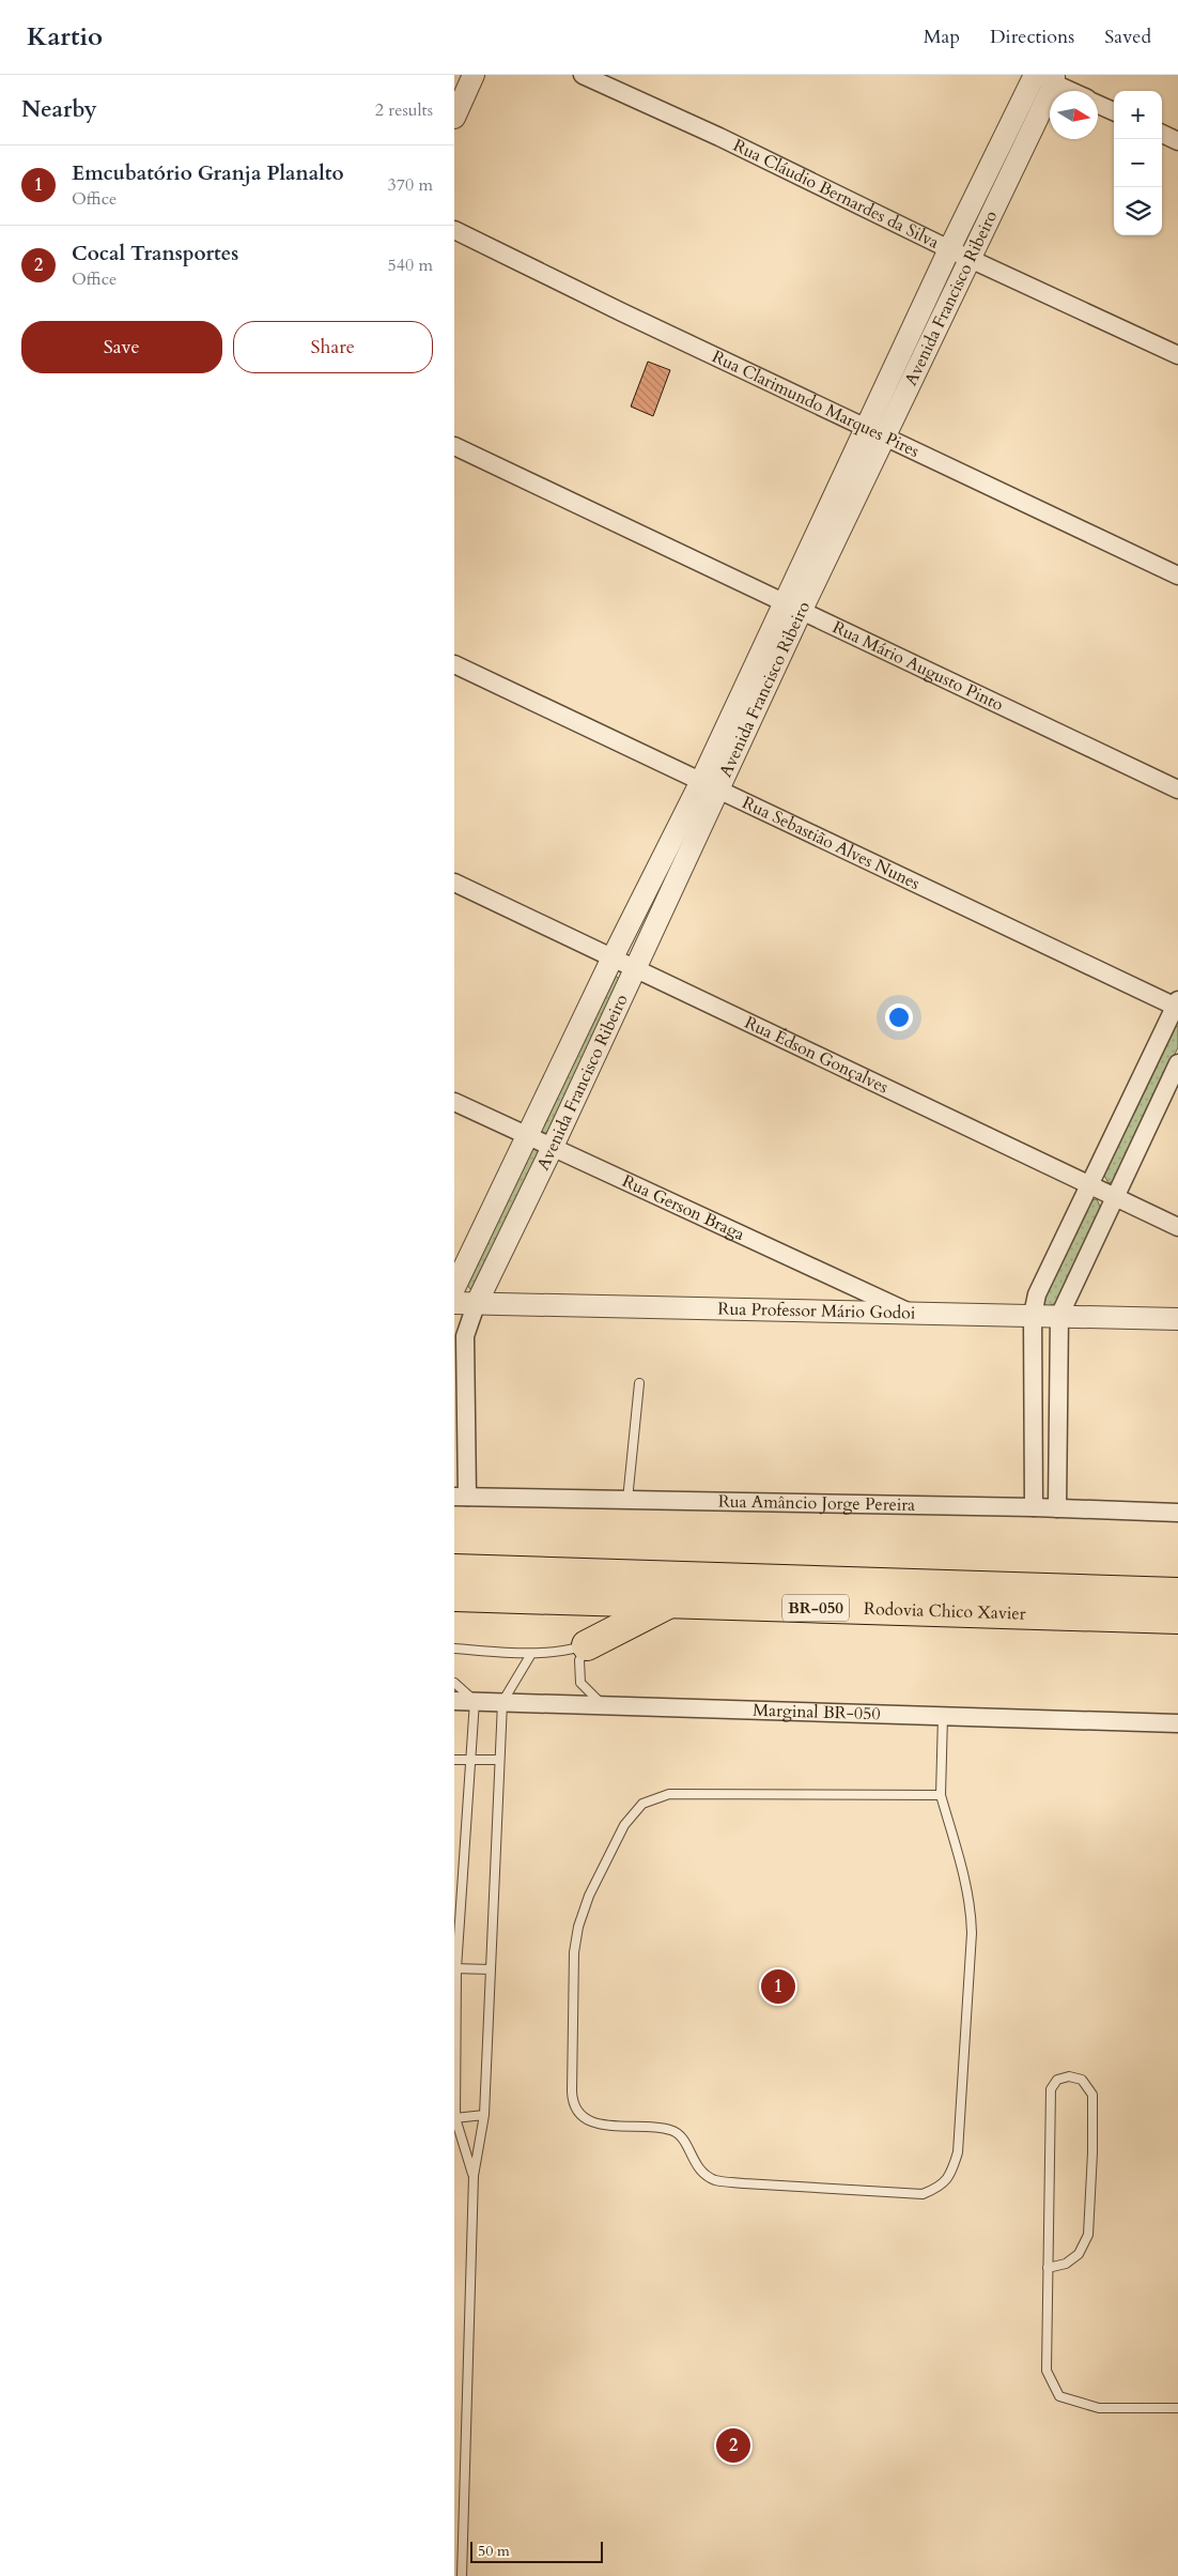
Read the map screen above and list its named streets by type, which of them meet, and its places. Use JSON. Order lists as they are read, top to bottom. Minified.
{"streets":{"highway":["BR-050","Rodovia Chico Xavier"],"street":["Rua Cláudio Bernardes da Silva","Avenida Francisco Ribeiro","Rua Clarimundo Marques Pires","Rua Mário Augusto Pinto","Rua Sebastião Alves Nunes","Rua Édson Gonçalves","Rua Gerson Braga","Rua Professor Mário Godoi","Rua Amâncio Jorge Pereira","Marginal BR-050"]},"crossings":[["Rua Cláudio Bernardes da Silva","Avenida Francisco Ribeiro"],["Avenida Francisco Ribeiro","Rua Clarimundo Marques Pires"],["Avenida Francisco Ribeiro","Rua Mário Augusto Pinto"],["Avenida Francisco Ribeiro","Rua Sebastião Alves Nunes"],["Avenida Francisco Ribeiro","Rua Édson Gonçalves"],["Avenida Francisco Ribeiro","Rua Gerson Braga"],["Avenida Francisco Ribeiro","Rua Professor Mário Godoi"],["Rua Gerson Braga","Rua Professor Mário Godoi"]],"scale_bar":"50 m","north":"right","page":{"header":"Kartio","nav":["Map","Directions","Saved"],"heading":["Nearby","2 results"],"map_buttons":["+","−"],"list":[{"mark":"1","name":"Emcubatório Granja Planalto","note":"Office","value":"370 m"},{"mark":"2","name":"Cocal Transportes","note":"Office","value":"540 m"}],"buttons":["Save","Share"],"pins":["1","2"],"scale":"50 m"}}
